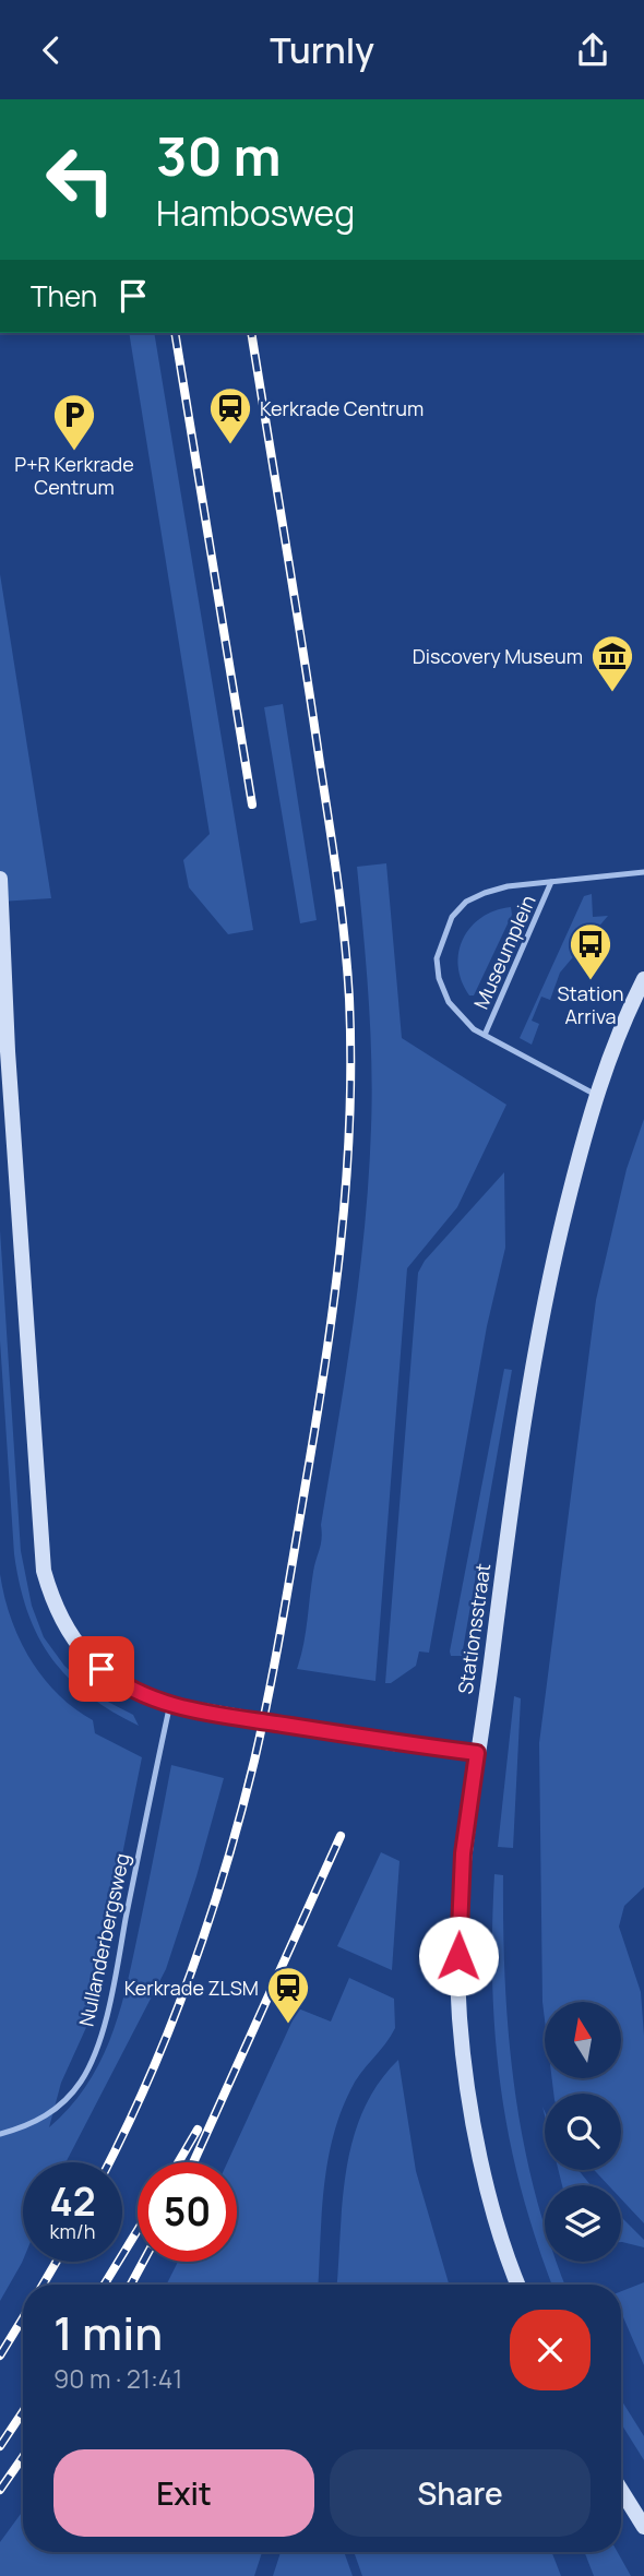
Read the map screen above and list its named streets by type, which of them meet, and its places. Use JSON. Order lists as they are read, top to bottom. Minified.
{"streets":{"main road":["Stationsstraat"],"lane":["Museumplein","Nullanderbergsweg"]},"crossings":[["Museumplein","Stationsstraat"]],"places":{"station":["Kerkrade Centrum","Kerkrade ZLSM"],"parking":["P+R Kerkrade Centrum"],"museum":["Discovery Museum"],"bus stop":["Station Arriva"]},"north":"top","page":{"header":"Turnly","turn":["30 m","Hambosweg"],"then":"Then","speed":"42 km/h","limit":"50","heading":["1 min","90 m · 21:41"],"buttons":["Exit","Share"]}}
